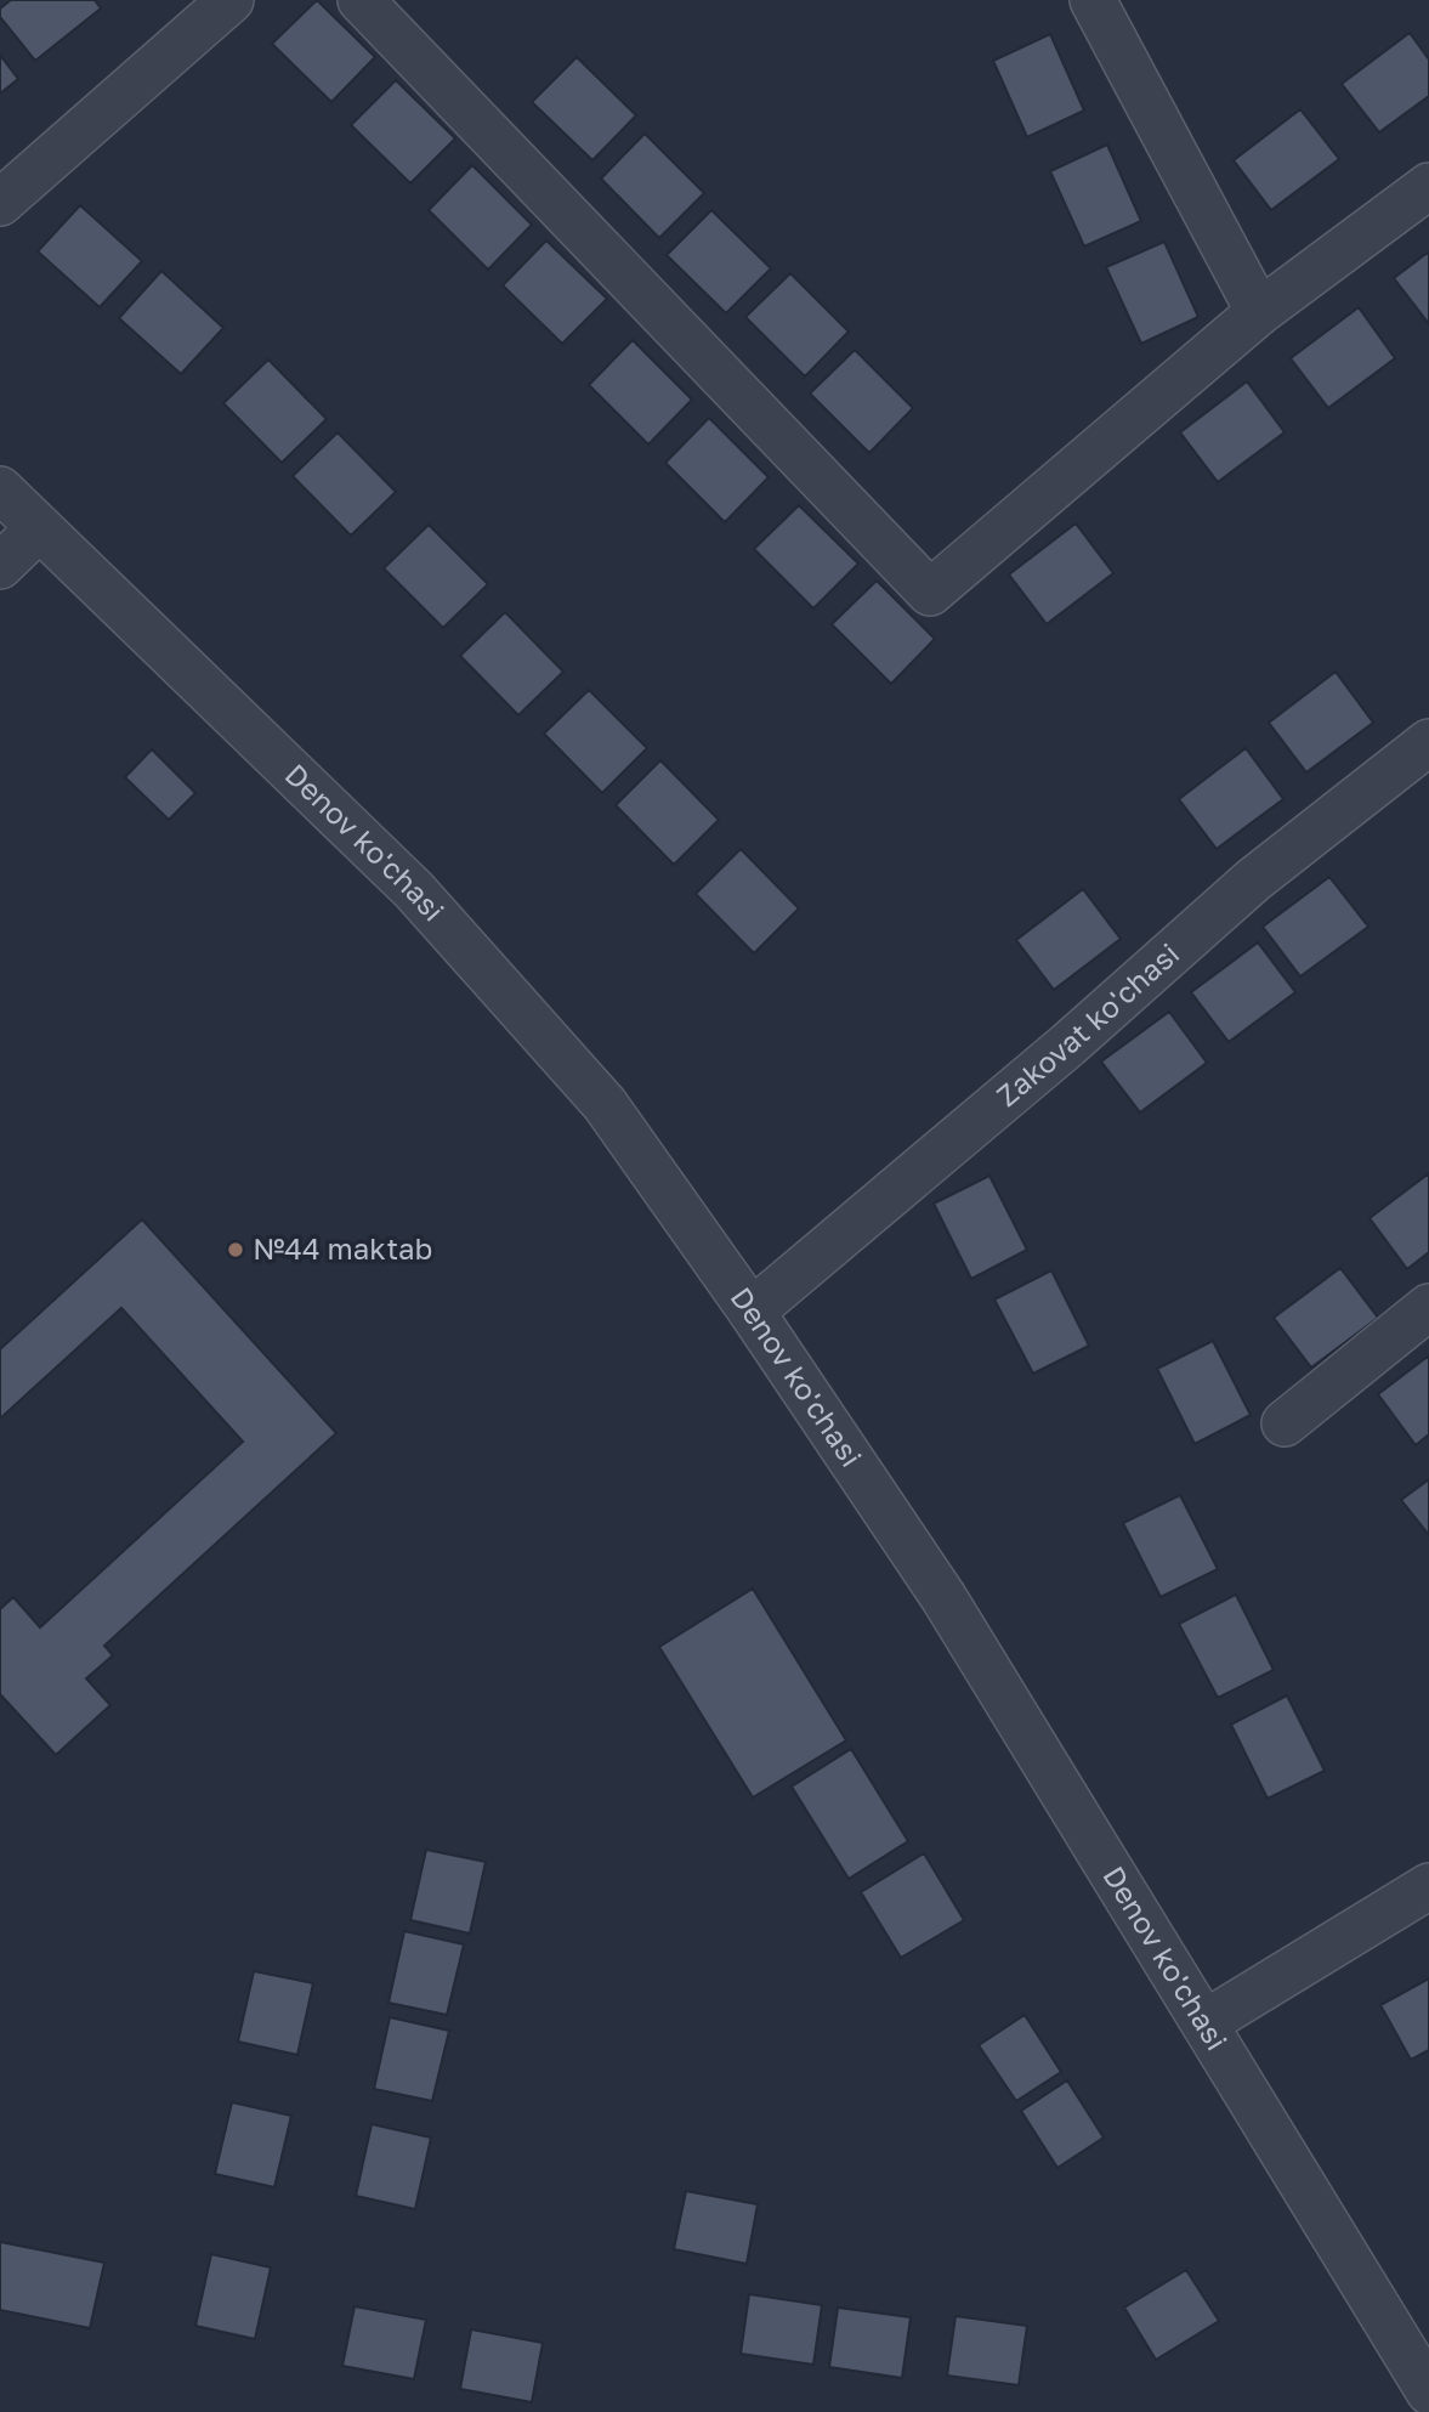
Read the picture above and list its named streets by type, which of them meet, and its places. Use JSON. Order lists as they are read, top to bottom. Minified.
{"streets":{"street":["Denov ko'chasi","Zakovat ko'chasi"]},"crossings":[["Denov ko'chasi","Zakovat ko'chasi"]],"places":["№44 maktab"]}
